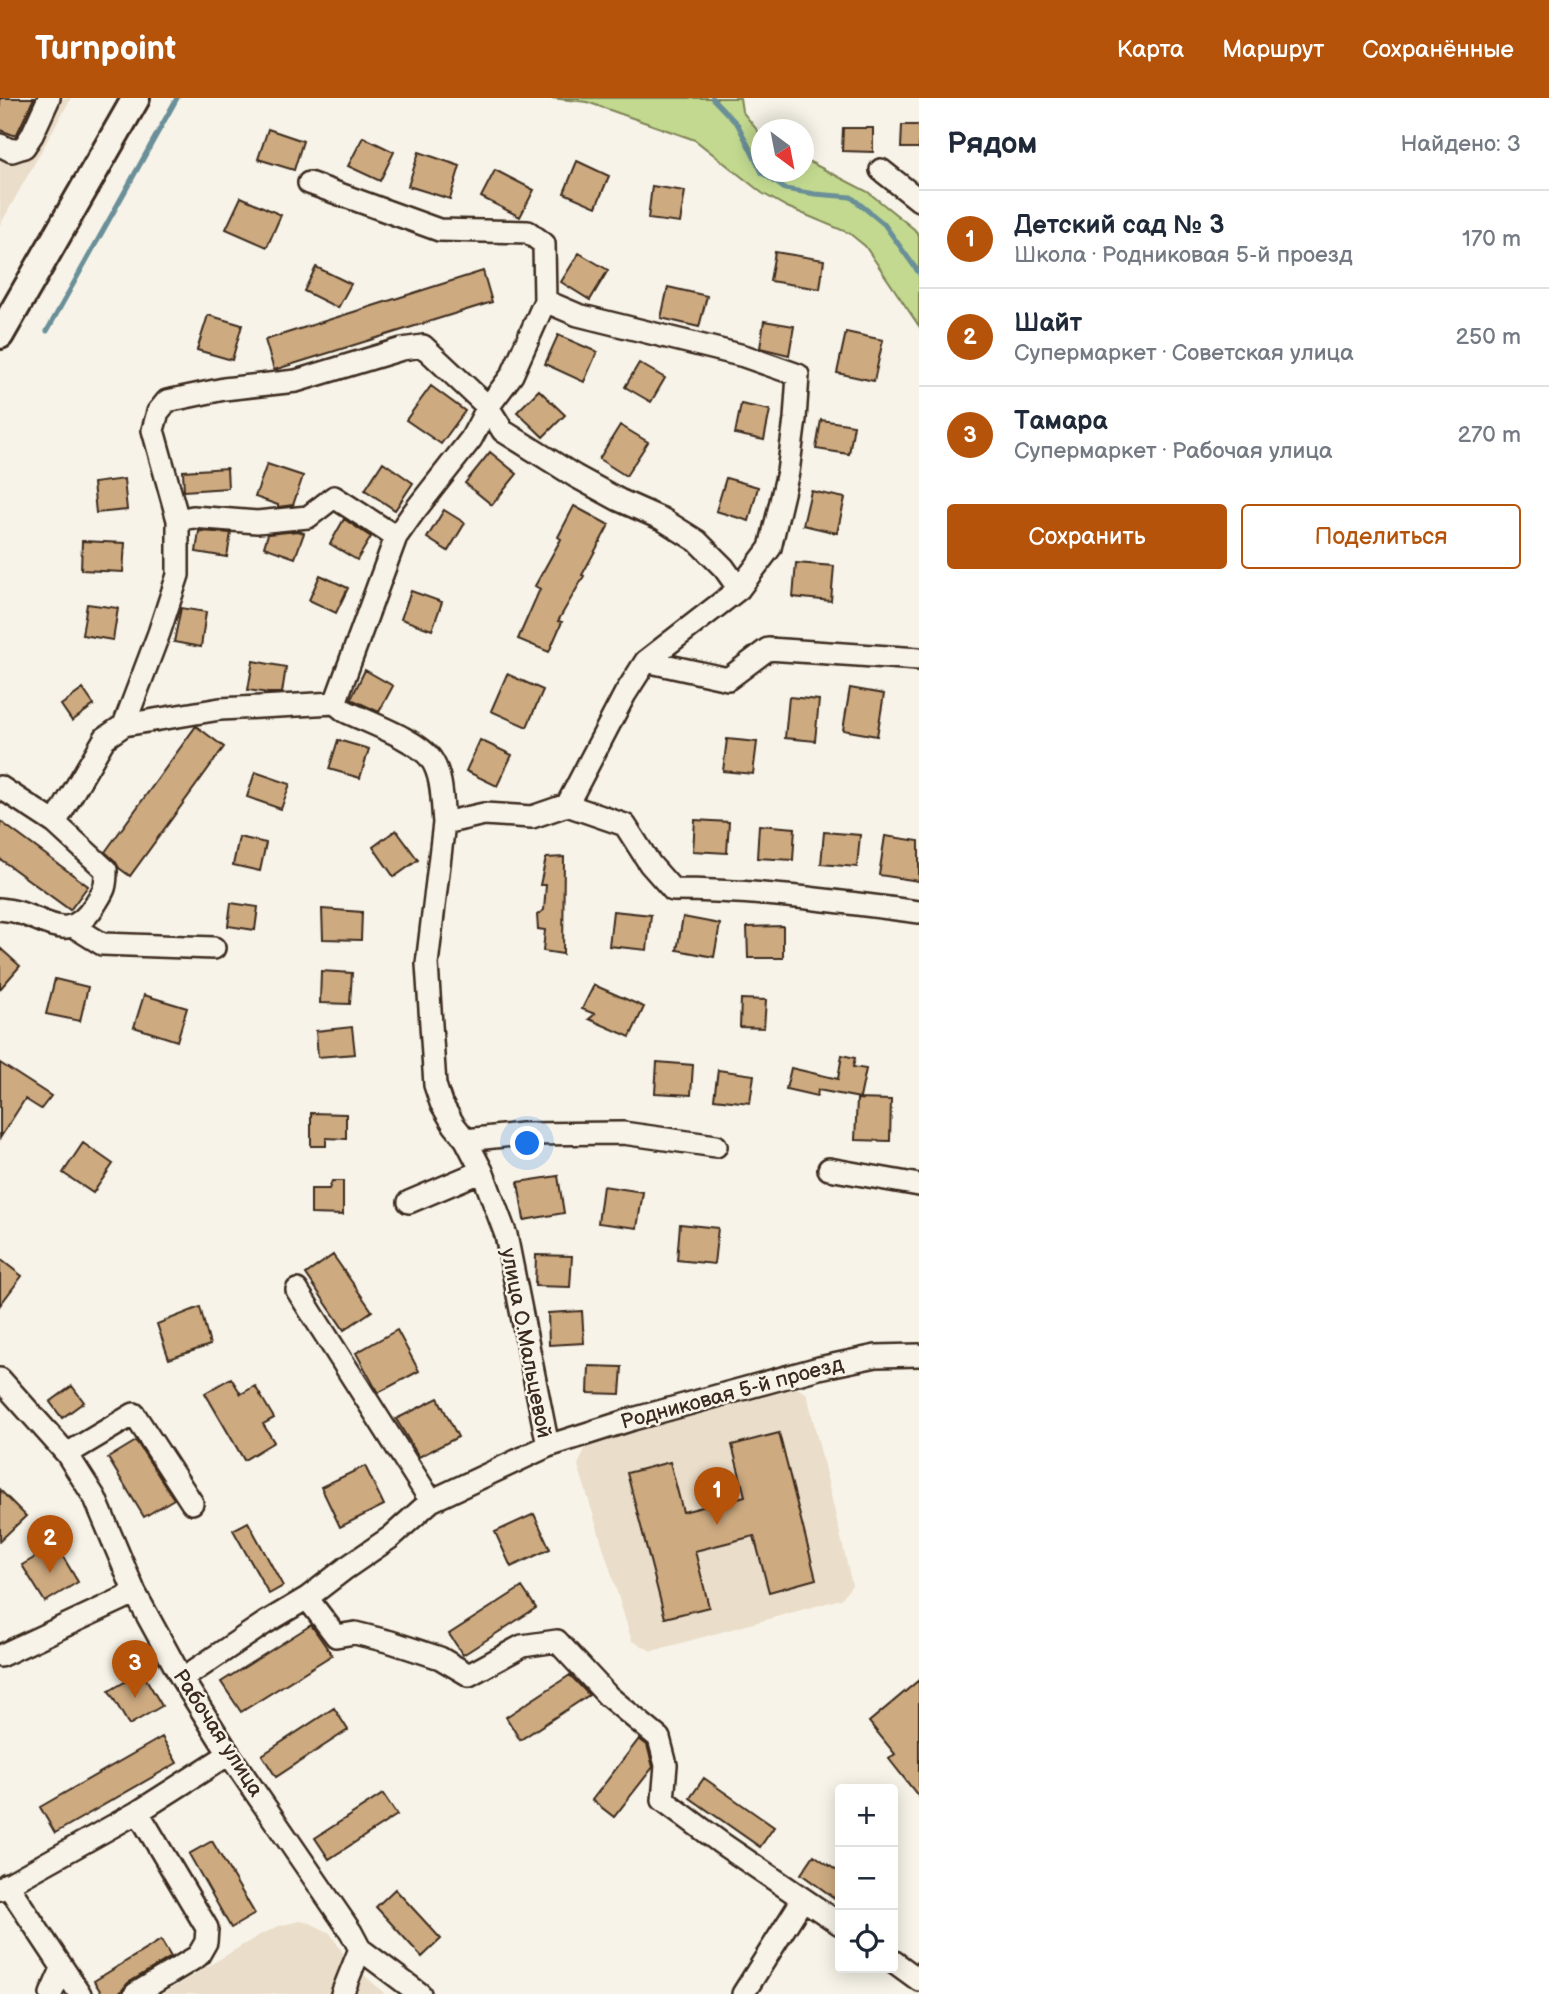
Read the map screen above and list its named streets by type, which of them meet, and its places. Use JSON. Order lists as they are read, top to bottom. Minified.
{"streets":{"street":["улица О.Мальцевой","Родниковая 5-й проезд","Рабочая улица"]},"crossings":[["улица О.Мальцевой","Родниковая 5-й проезд"],["улица О.Мальцевой","Рабочая улица"]],"north":"bottom right","page":{"header":"Turnpoint","nav":["Карта","Маршрут","Сохранённые"],"heading":["Рядом","Найдено: 3"],"list":[{"mark":"1","name":"Детский сад № 3","note":"Школа · Родниковая 5-й проезд","value":"170 m"},{"mark":"2","name":"Шайт","note":"Супермаркет · Советская улица","value":"250 m"},{"mark":"3","name":"Тамара","note":"Супермаркет · Рабочая улица","value":"270 m"}],"buttons":["Сохранить","Поделиться"],"pins":["1","2","3"],"map_buttons":["+","−"]}}
